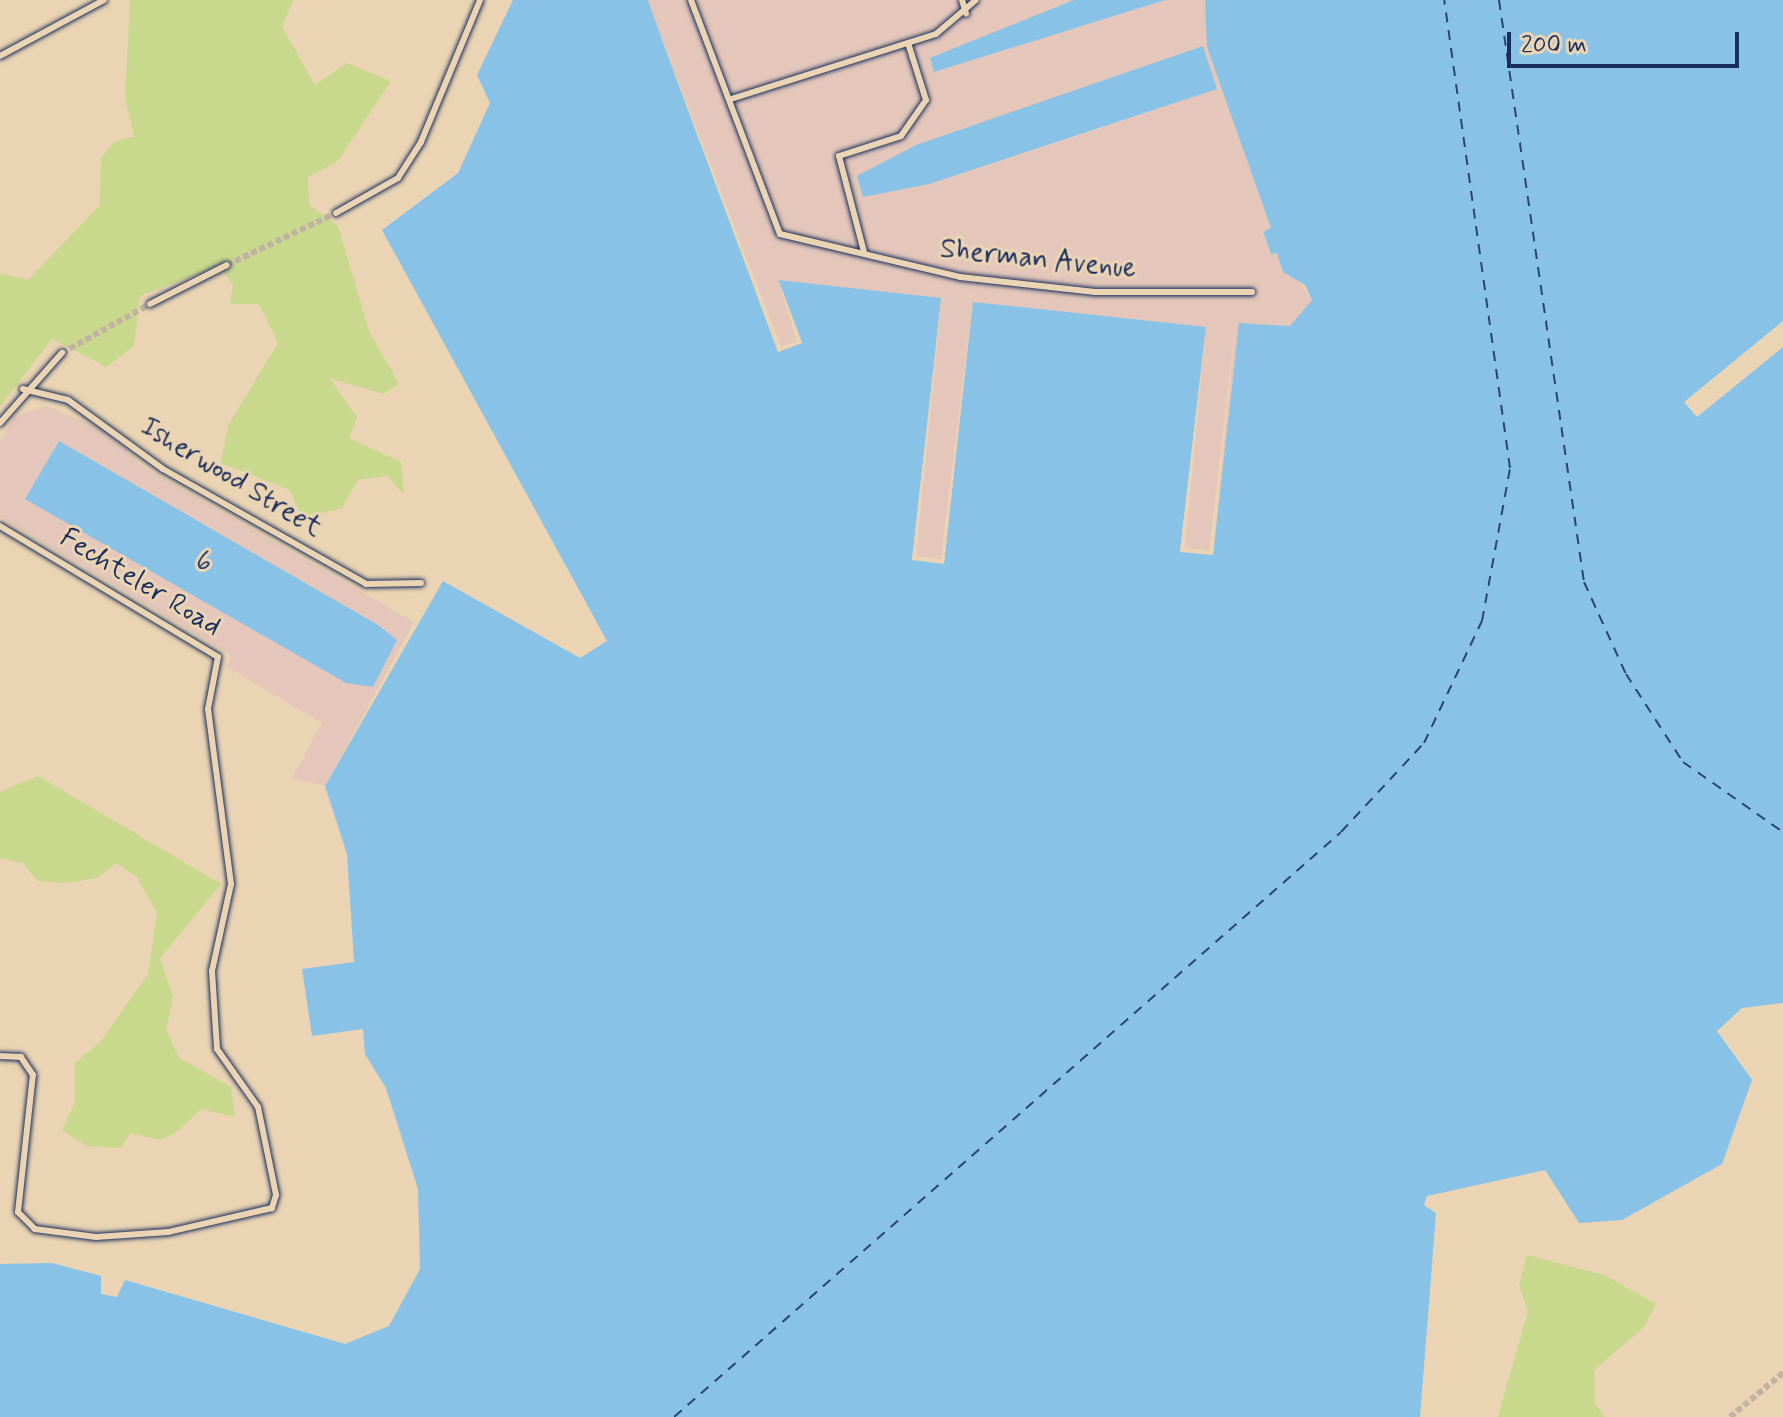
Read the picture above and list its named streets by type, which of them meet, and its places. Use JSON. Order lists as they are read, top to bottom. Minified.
{"streets":{"street":["Sherman Avenue","Isherwood Street","Fechteler Road"]},"water":["6"],"scale_bar":"200 m"}
